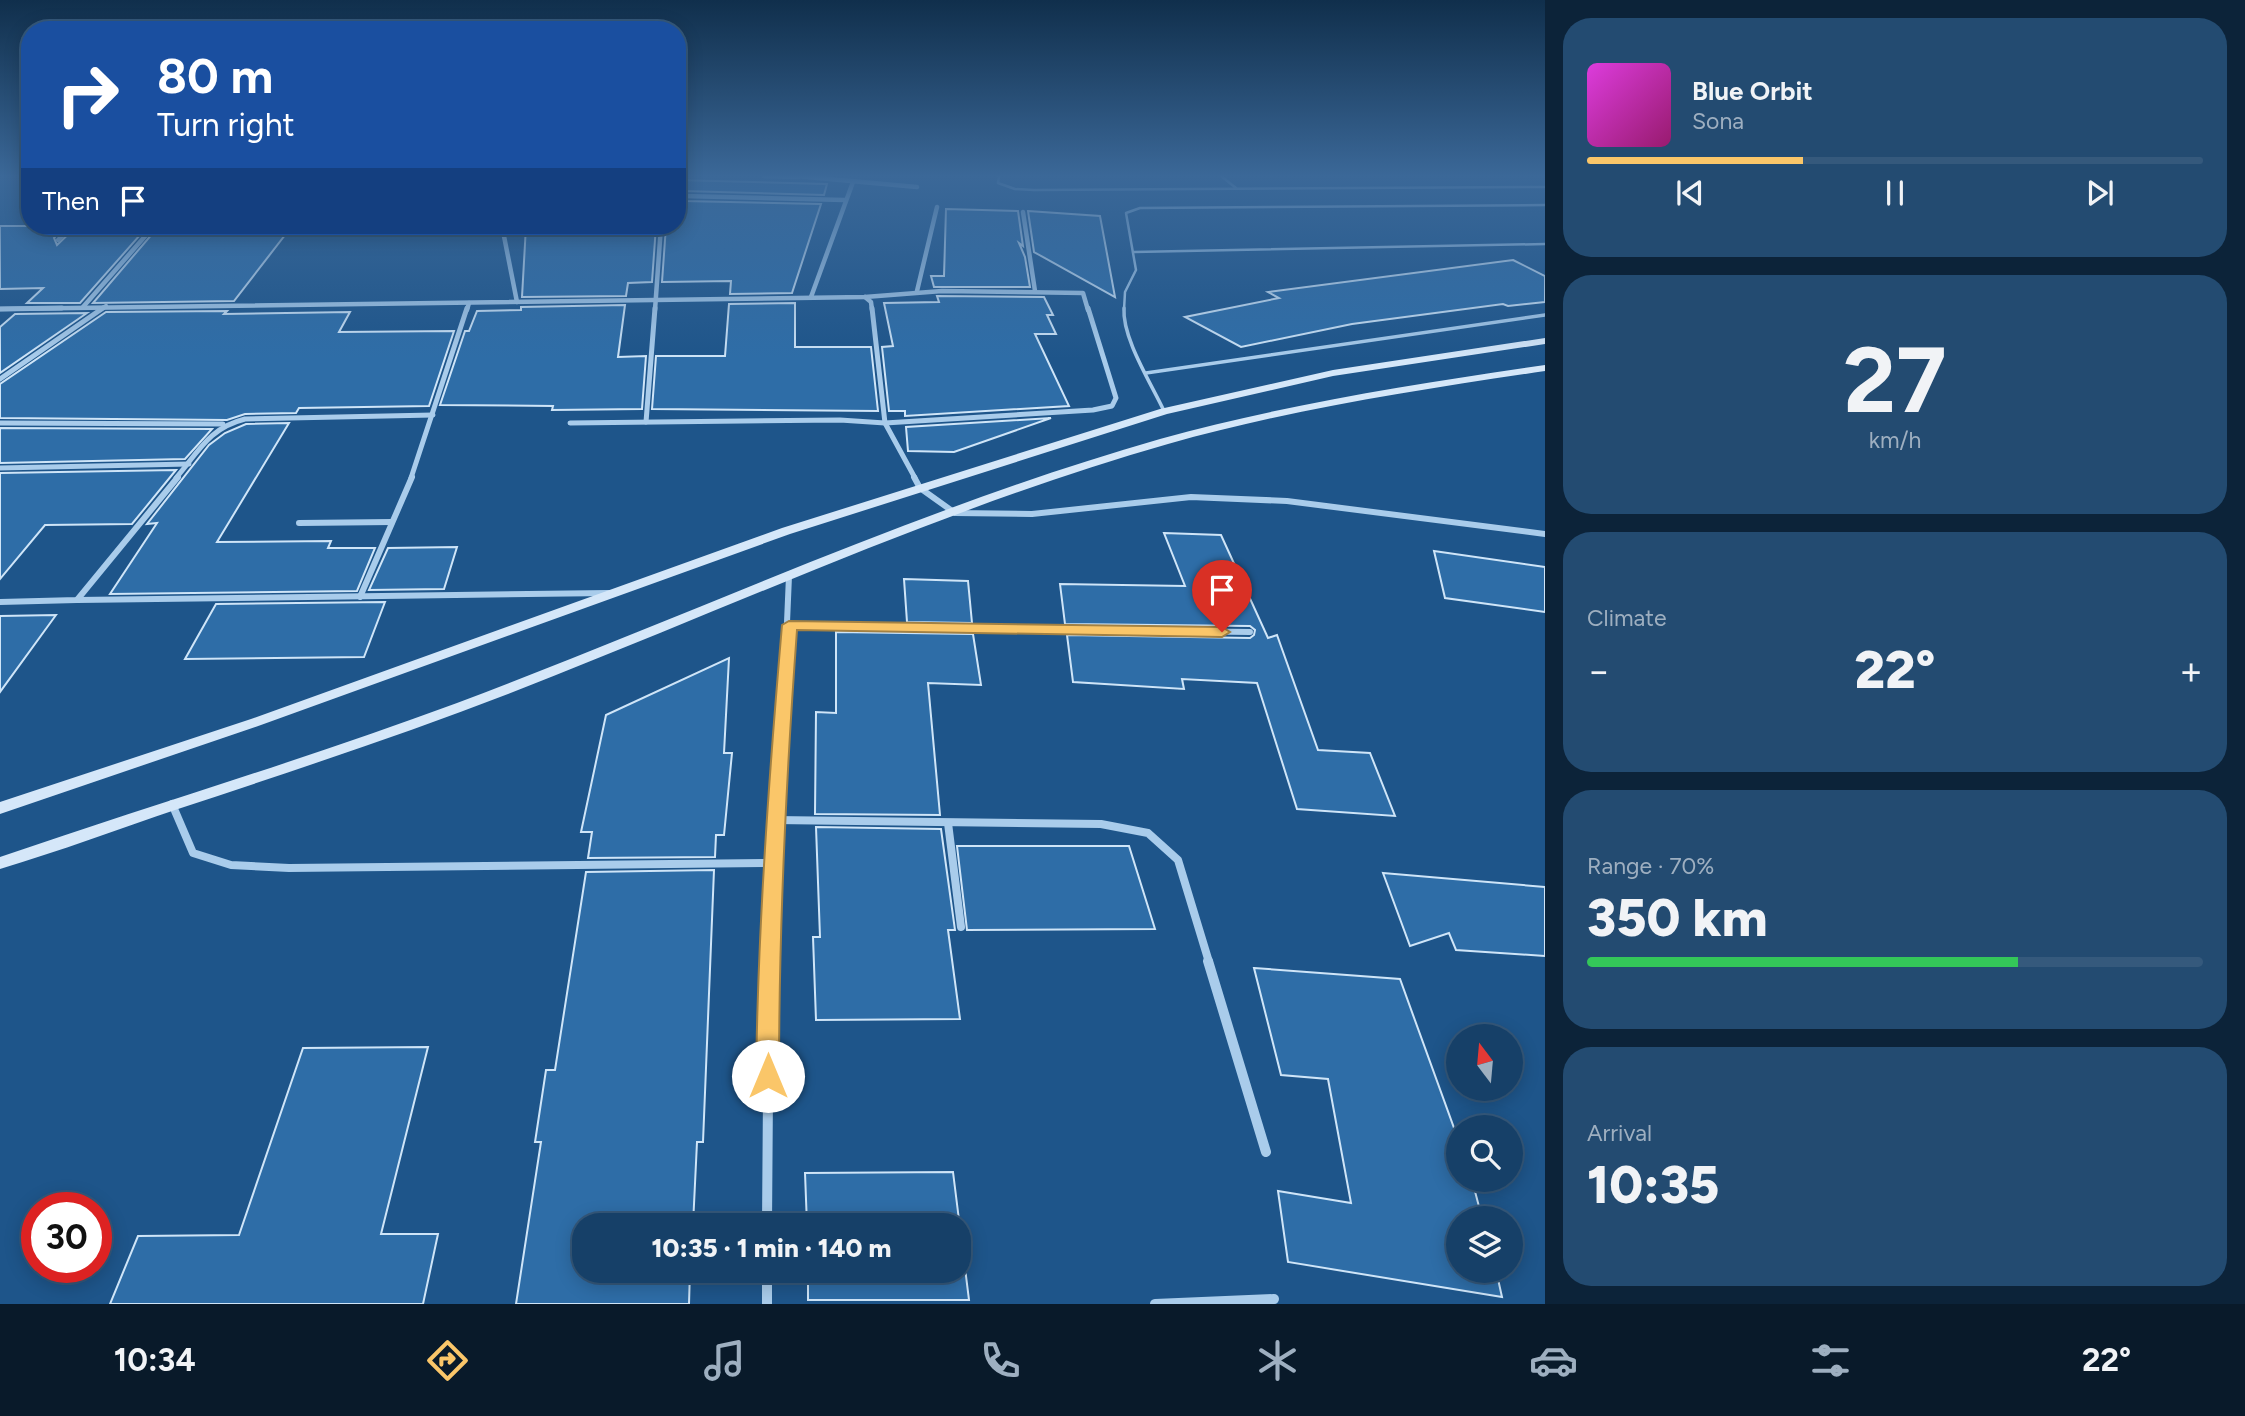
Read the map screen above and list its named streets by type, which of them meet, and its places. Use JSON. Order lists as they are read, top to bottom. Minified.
{"north":"top","page":{"turn":["80 m","Turn right"],"song":["Blue Orbit","Sona"],"then":"Then","tile":[["27","km/h"],"Climate",["Range · 70%","350 km"],["Arrival","10:35"]],"heat":["−","22°","+"],"limit":"30","trip":"10:35 · 1 min · 140 m","tabs":["10:34","22°"]}}
